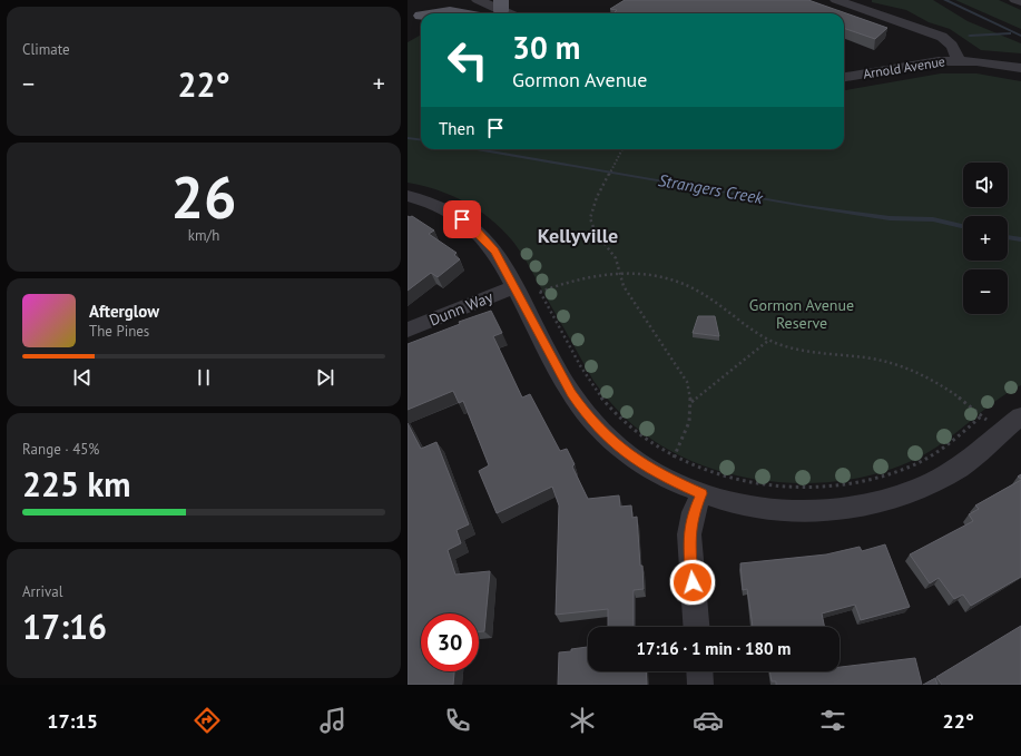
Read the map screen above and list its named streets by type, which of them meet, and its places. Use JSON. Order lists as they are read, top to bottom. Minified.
{"streets":{"street":["Arnold Avenue","Dunn Way"]},"districts":["Kellyville"],"water":["Strangers Creek"],"parks":["Gormon Avenue Reserve"],"page":{"tile":["Climate",["26","km/h"],["Range · 45%","225 km"],["Arrival","17:16"]],"turn":["30 m","Gormon Avenue"],"heat":["−","22°","+"],"then":"Then","map_buttons":["+","−"],"song":["Afterglow","The Pines"],"limit":"30","trip":"17:16 · 1 min · 180 m","tabs":["17:15","22°"]}}
